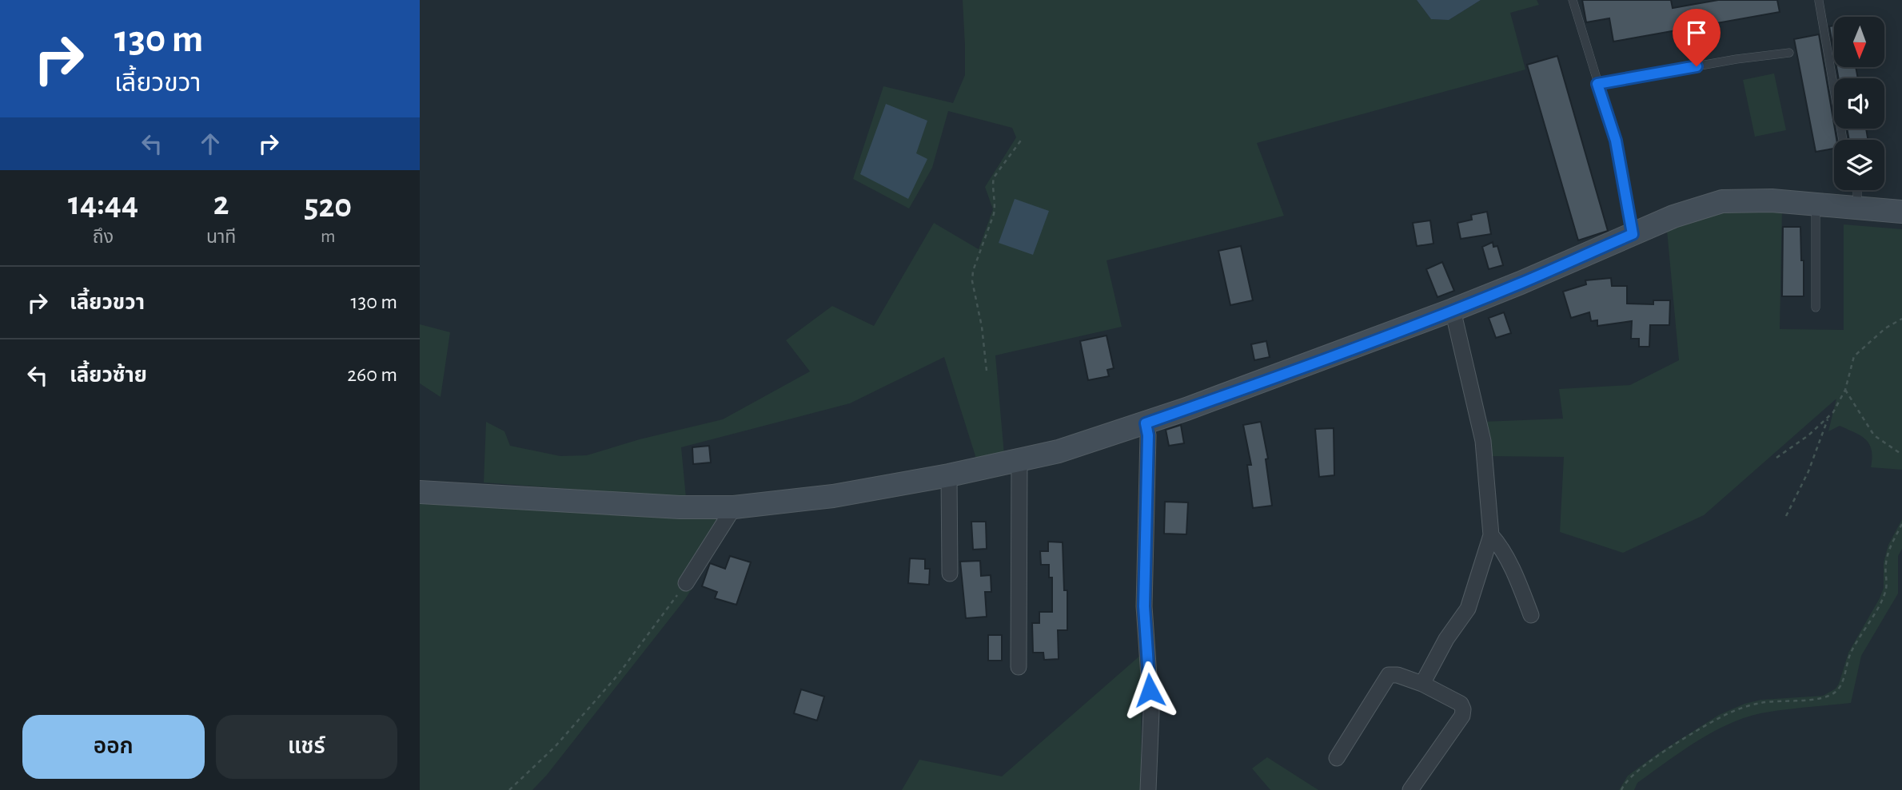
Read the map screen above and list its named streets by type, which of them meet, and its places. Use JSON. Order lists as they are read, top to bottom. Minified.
{"north":"bottom","page":{"turn":["130 m","เลี้ยวขวา"],"eta":["14:44","ถึง","2","นาที","520","m"],"list":[{"name":"เลี้ยวขวา","value":"130 m"},{"name":"เลี้ยวซ้าย","value":"260 m"}],"buttons":["ออก","แชร์"]}}
